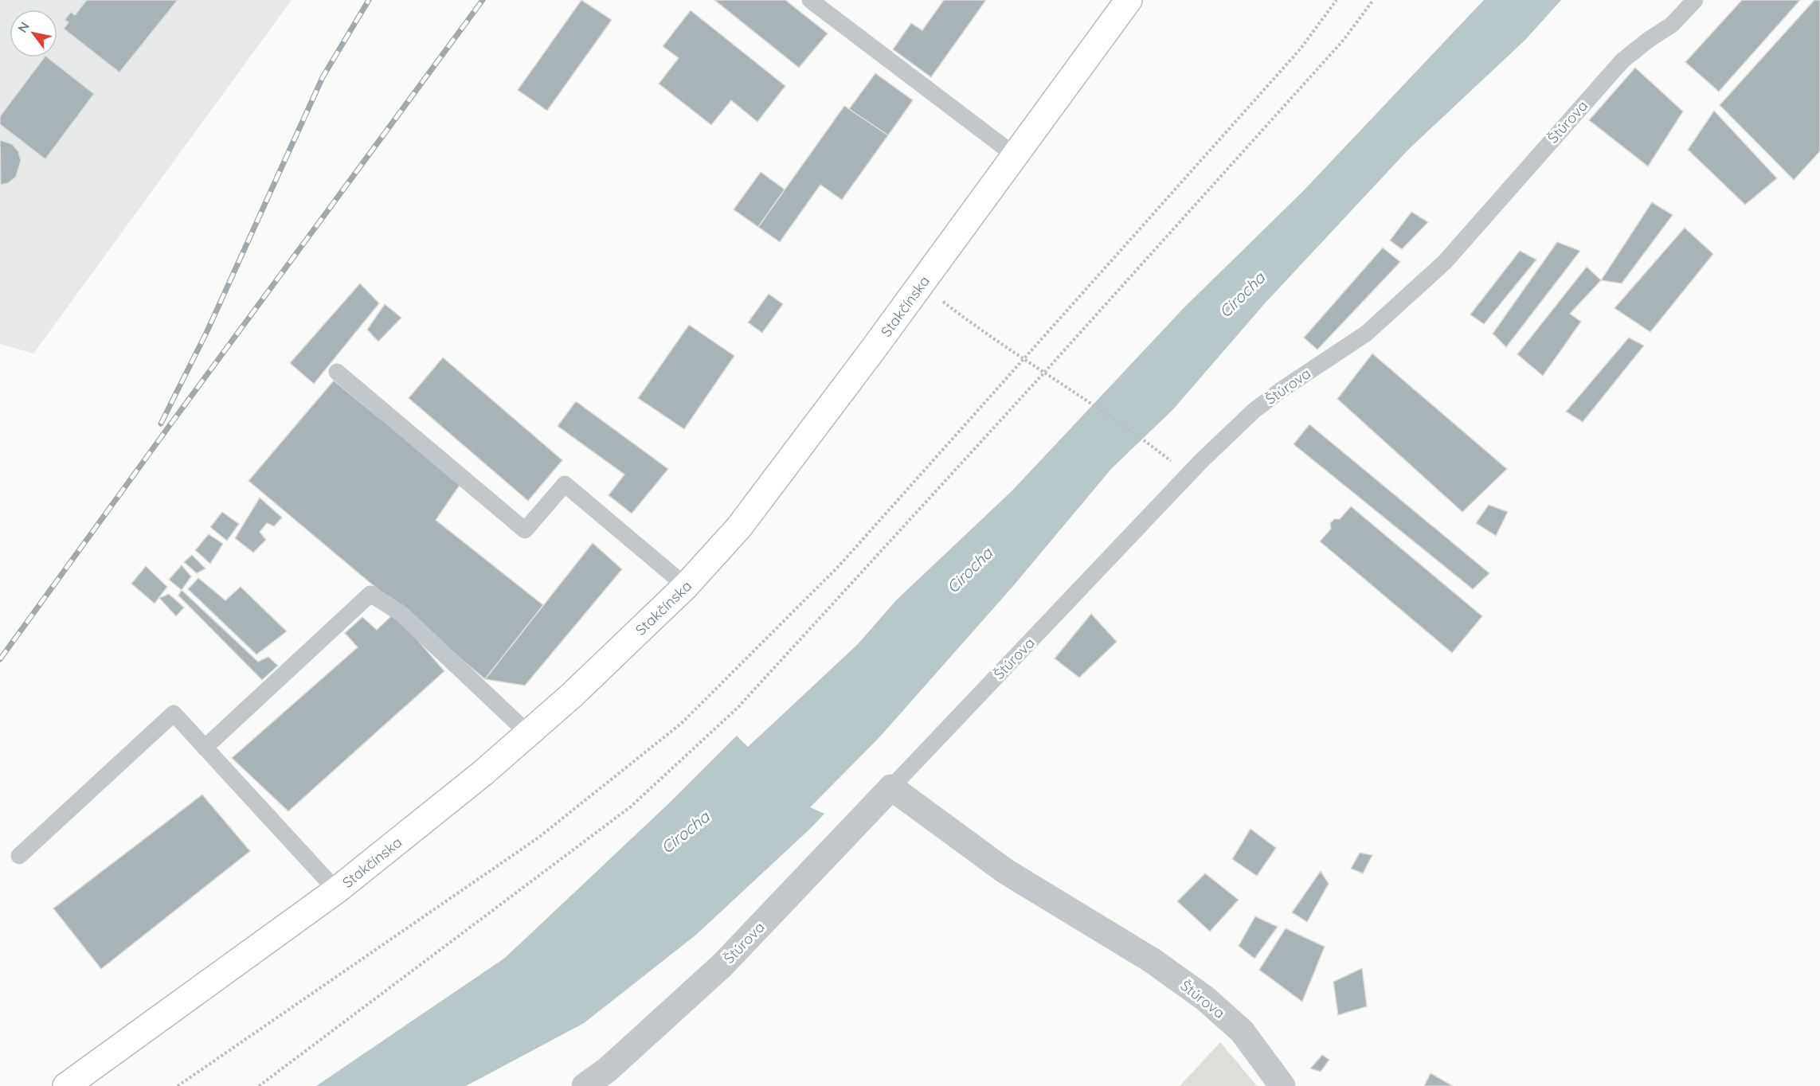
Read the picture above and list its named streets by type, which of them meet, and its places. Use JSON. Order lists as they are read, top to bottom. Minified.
{"streets":{"main road":["Stakčínska"],"street":["Štúrova"]},"water":["Cirocha"],"north":"top left"}
